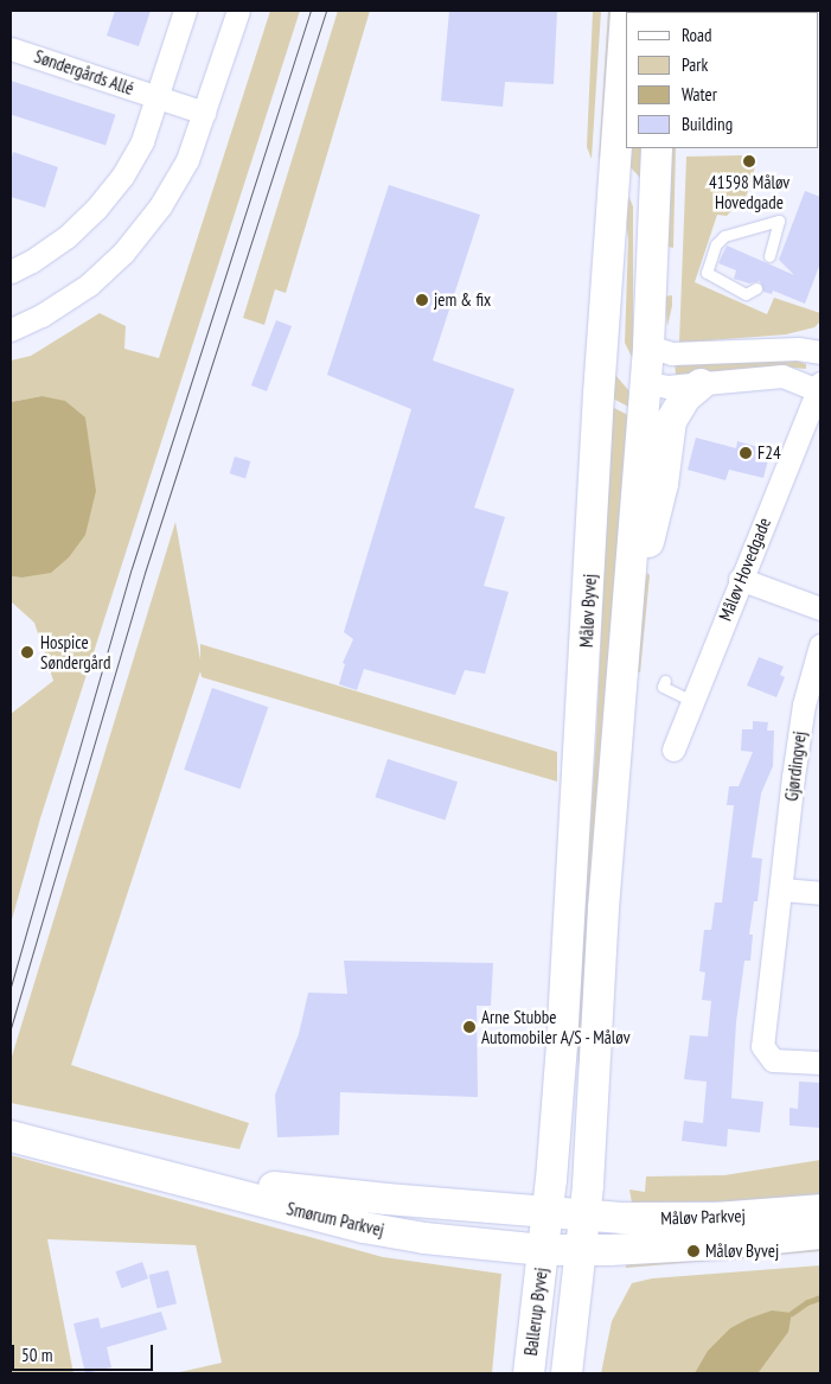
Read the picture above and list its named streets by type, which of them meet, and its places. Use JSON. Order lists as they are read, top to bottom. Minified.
{"streets":{"main road":["Måløv Byvej","Måløv Parkvej","Smørum Parkvej","Ballerup Byvej"],"street":["Søndergårds Allé","Måløv Hovedgade","Gjørdingvej"]},"crossings":[["Måløv Byvej","Måløv Parkvej"],["Måløv Byvej","Smørum Parkvej"],["Måløv Byvej","Ballerup Byvej"],["Måløv Parkvej","Smørum Parkvej"],["Måløv Parkvej","Ballerup Byvej"],["Smørum Parkvej","Ballerup Byvej"]],"places":["41598 Måløv Hovedgade","jem & fix","F24","Hospice Søndergård","Arne Stubbe Automobiler A/S - Måløv","Måløv Byvej"],"legend":["Road","Park","Water","Building"],"scale_bar":"50 m"}
